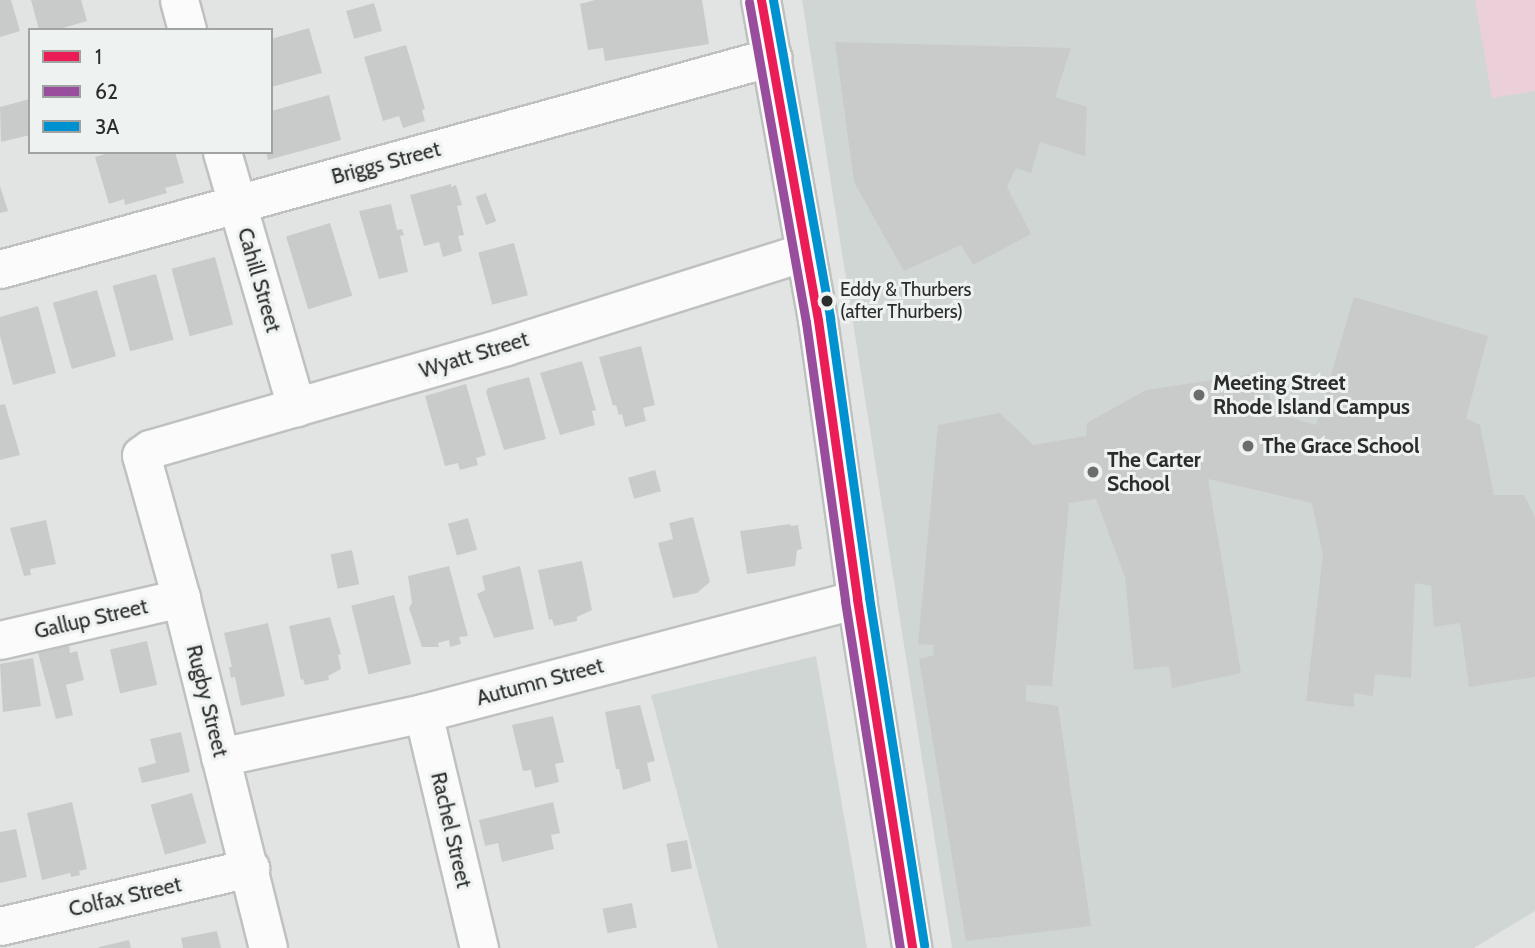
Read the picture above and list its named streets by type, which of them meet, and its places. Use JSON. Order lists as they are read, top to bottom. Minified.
{"streets":{"street":["Briggs Street","Cahill Street","Wyatt Street","Gallup Street","Autumn Street","Rugby Street","Rachel Street","Colfax Street"]},"crossings":[["Briggs Street","Cahill Street"],["Cahill Street","Wyatt Street"],["Wyatt Street","Rugby Street"],["Gallup Street","Rugby Street"],["Autumn Street","Rugby Street"],["Autumn Street","Rachel Street"],["Rugby Street","Colfax Street"]],"places":["Eddy & Thurbers (after Thurbers)","Meeting Street Rhode Island Campus","The Grace School","The Carter School"],"lines":["transit line 1","transit line 3A","transit line 62"],"legend":["1","62","3A"]}
